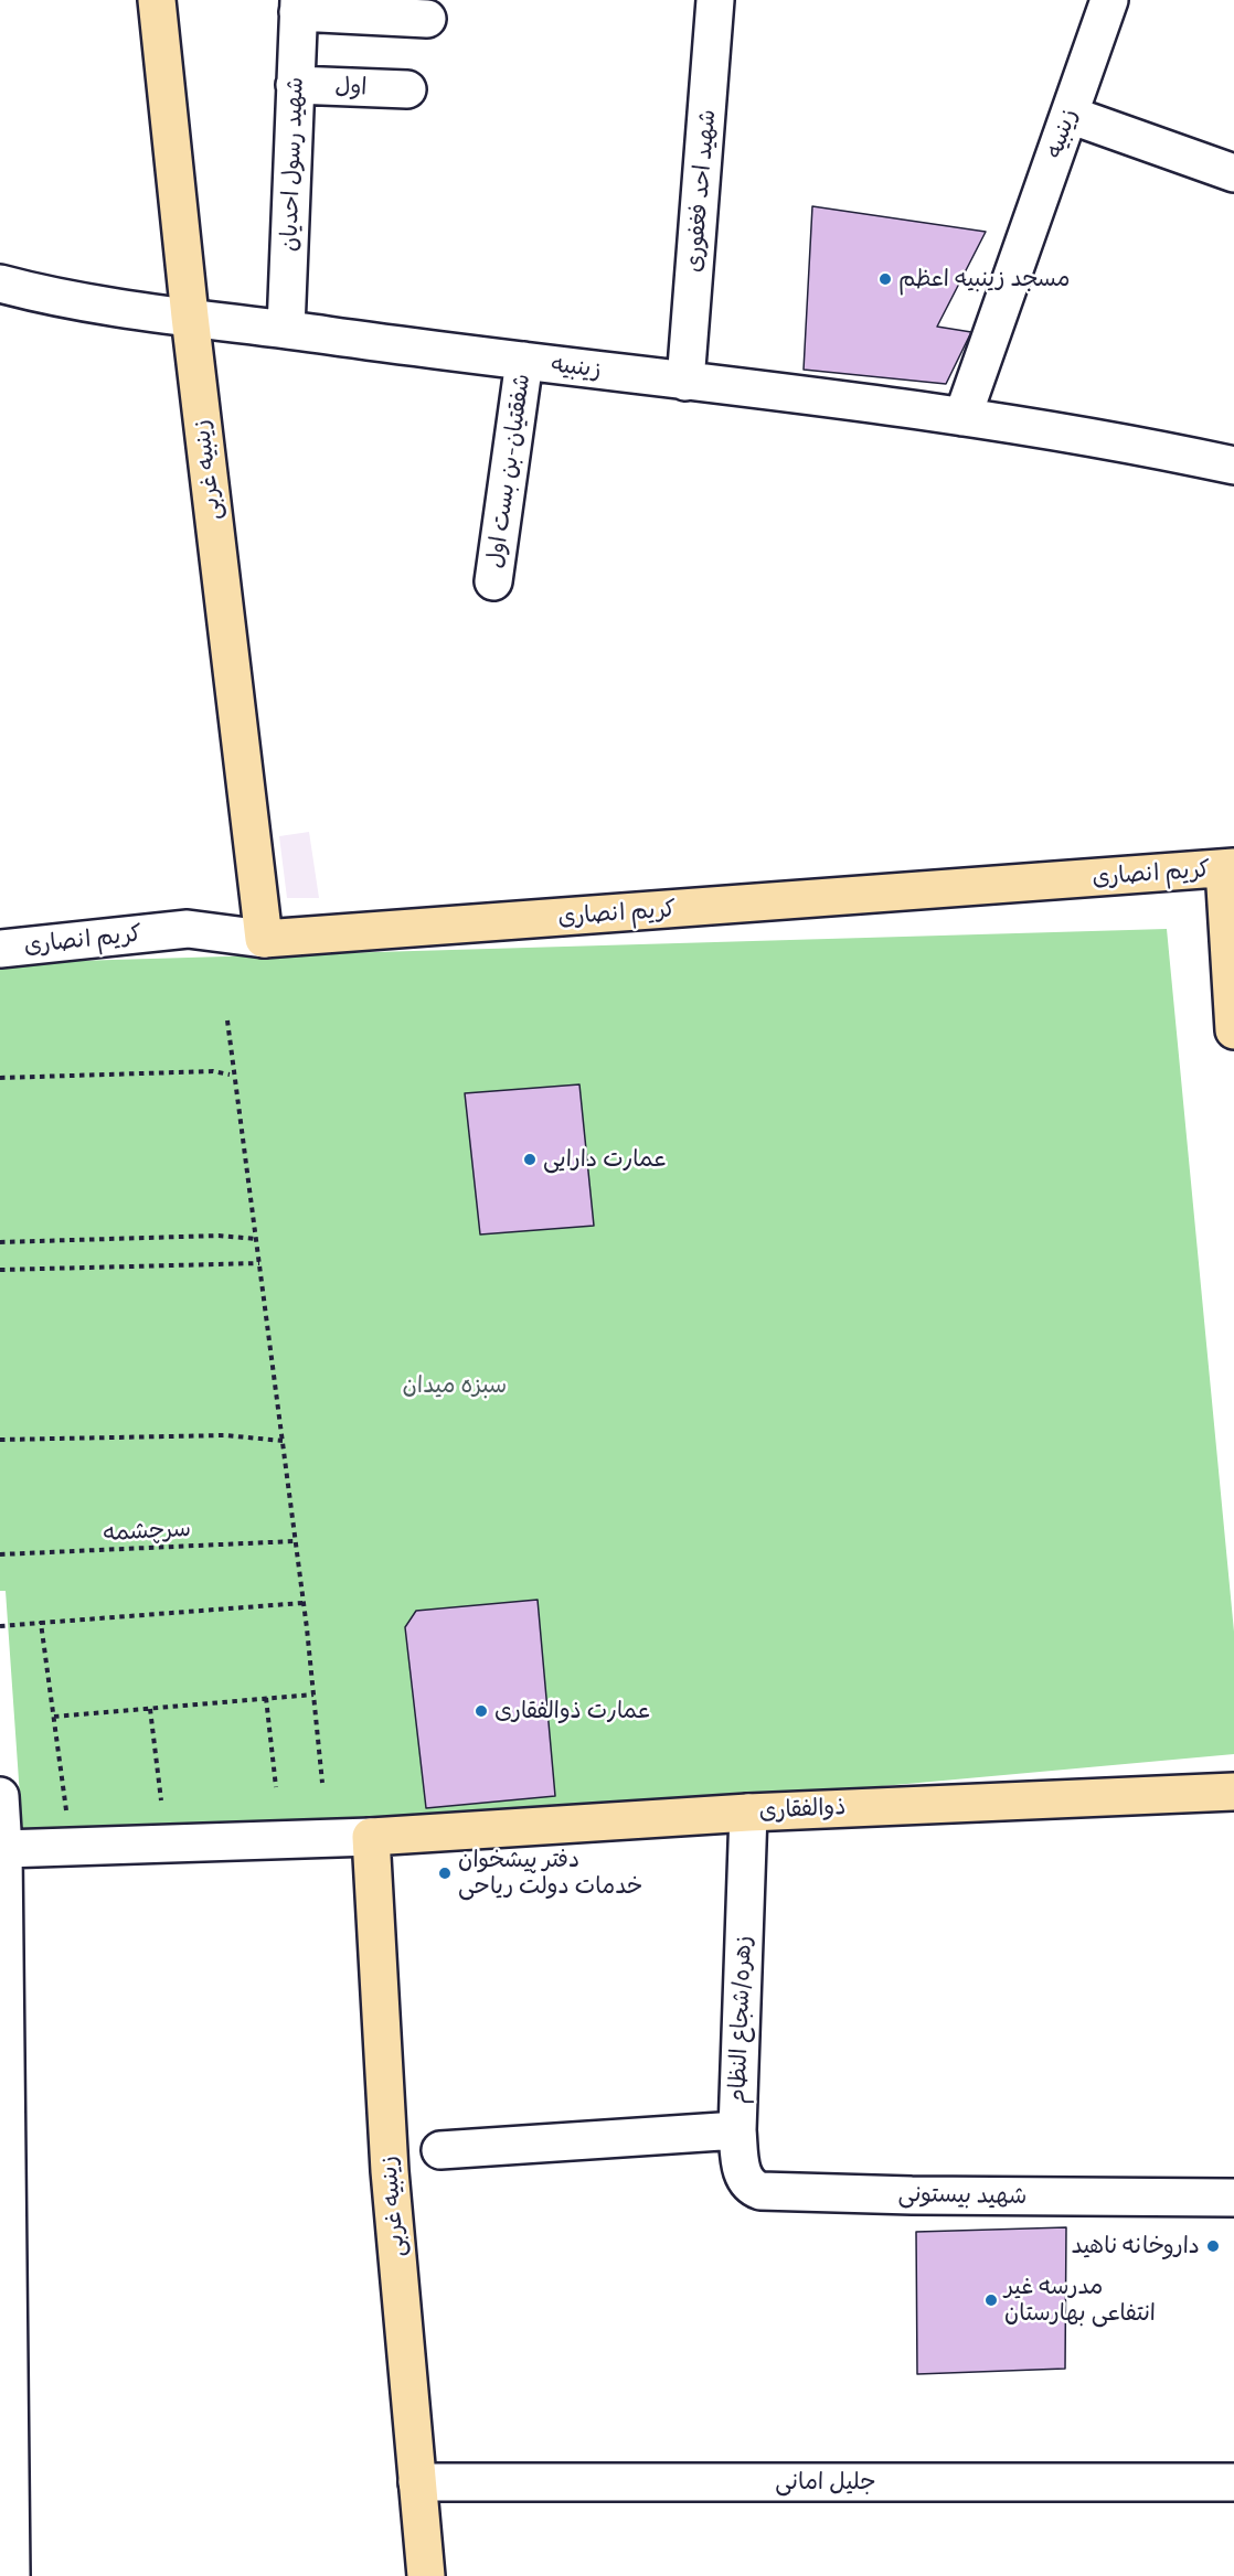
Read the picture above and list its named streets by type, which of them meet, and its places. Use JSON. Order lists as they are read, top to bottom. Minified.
{"streets":{"main road":["زینبیه غربی","کریم انصاری","ذوالفقاری"],"street":["اول","زینبیه","شهید رسول احدیان","شهید احد فغفوری","شفقتیان-بن بست اول","زهره/شجاع النظام","شهید بیستونی","جلیل امانی"],"path":["سرچشمه"]},"crossings":[["اول","شهید رسول احدیان"],["زینبیه","شهید رسول احدیان"],["زینبیه","شهید احد فغفوری"],["زینبیه","زینبیه غربی"],["زینبیه","شفقتیان-بن بست اول"],["زینبیه غربی","کریم انصاری"],["زینبیه غربی","ذوالفقاری"],["زینبیه غربی","جلیل امانی"],["ذوالفقاری","زهره/شجاع النظام"],["زهره/شجاع النظام","شهید بیستونی"]],"parks":["سبزه میدان"],"places":["مسجد زینبیه اعظم","عمارت دارایی","عمارت ذوالفقاری","دفتر پیشخوان خدمات دولت ریاحی","داروخانه ناهید","مدرسه غیر انتفاعی بهارستان"]}
